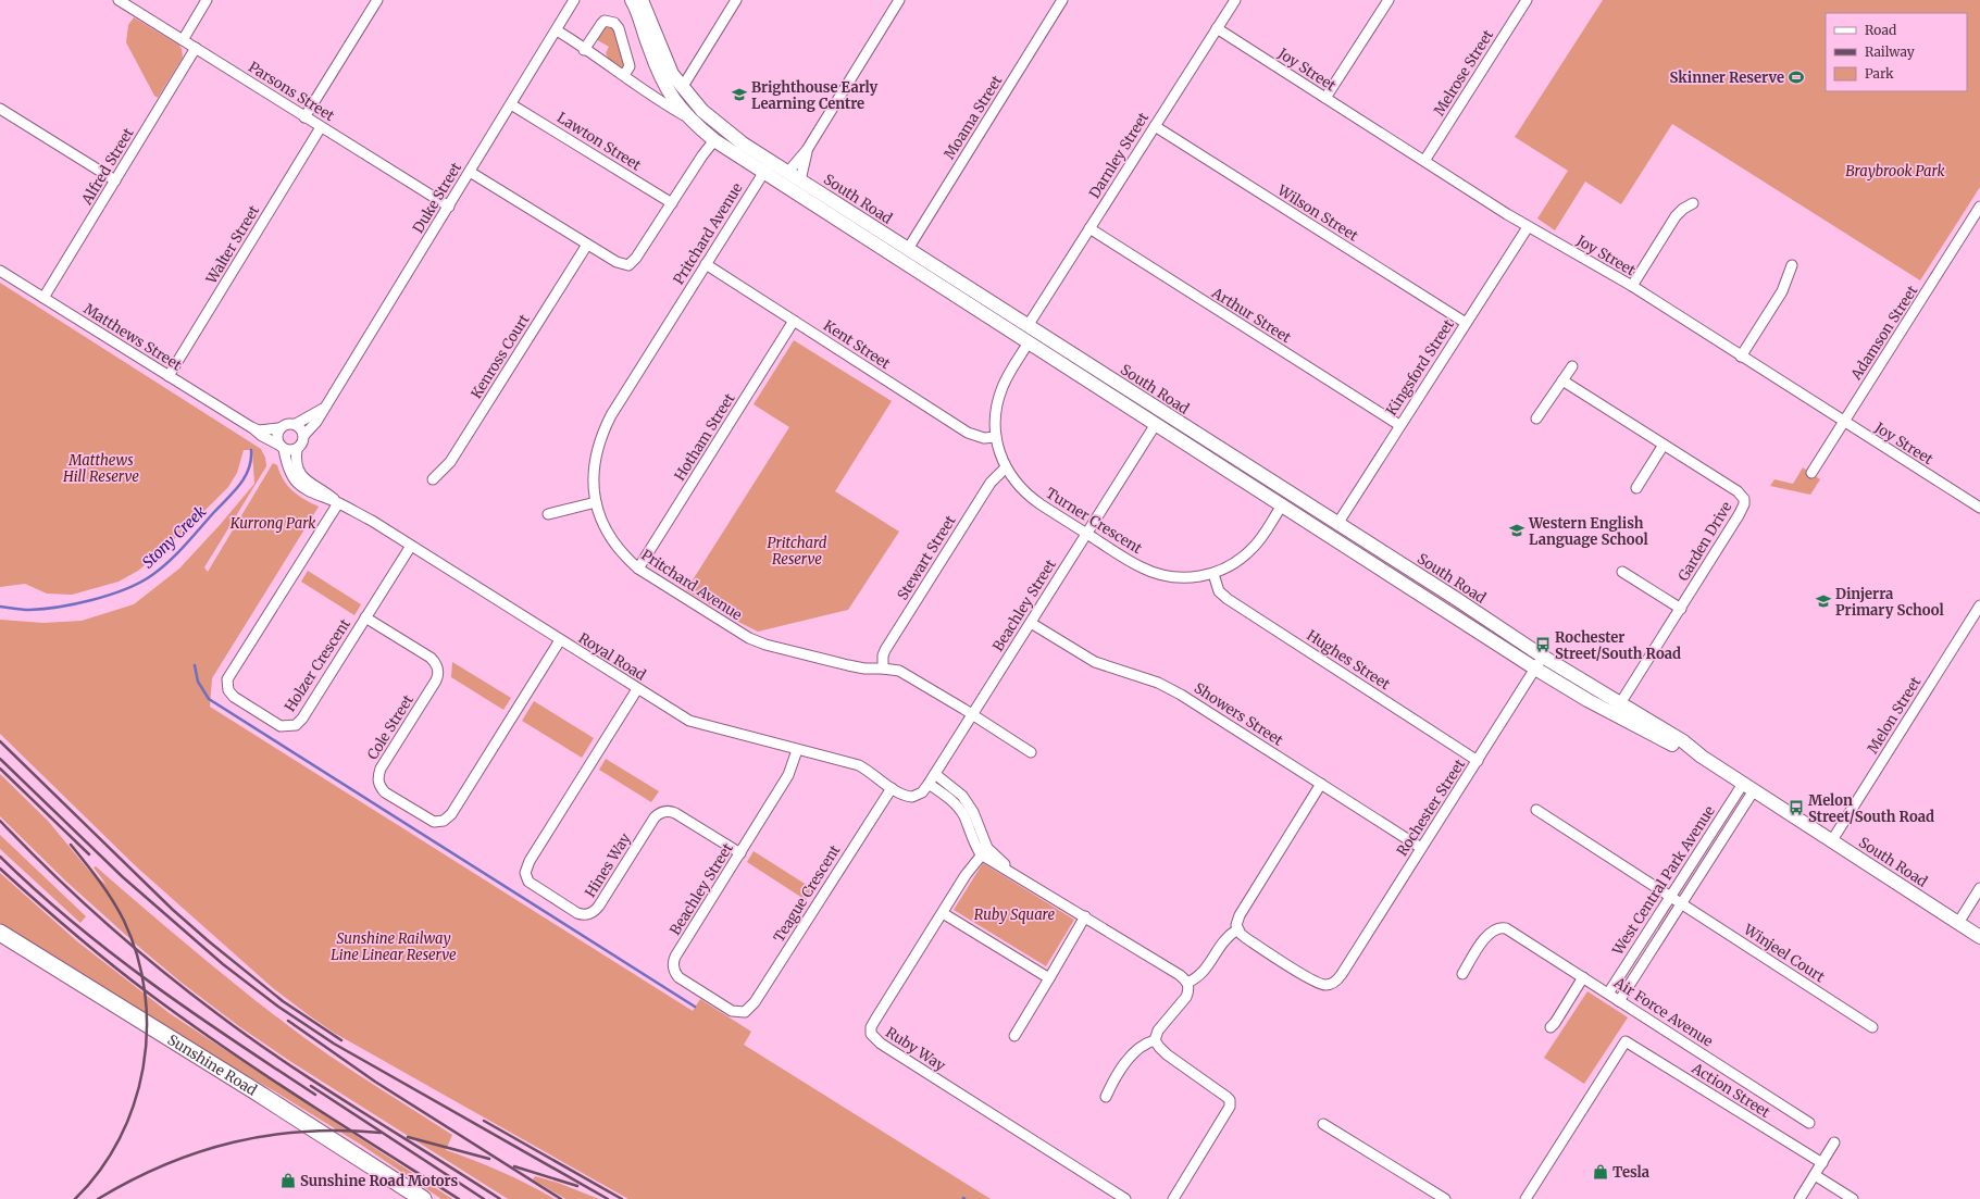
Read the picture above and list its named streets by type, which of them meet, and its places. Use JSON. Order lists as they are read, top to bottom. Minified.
{"streets":{"main road":["Sunshine Road"],"street":["Joy Street","Melrose Street","Parsons Street","Moama Street","Lawton Street","Darnley Street","Alfred Street","Duke Street","South Road","Wilson Street","Pritchard Avenue","Walter Street","Arthur Street","Adamson Street","Matthews Street","Kent Street","Kenross Court","Kingsford Street","Hotham Street","Turner Crescent","Garden Drive","Stewart Street","Beachley Street","Royal Road","Hughes Street","Holzer Crescent","Showers Street","Melon Street","Cole Street","Rochester Street","Hines Way","West Central Park Avenue","Teague Crescent","Winjeel Court","Air Force Avenue","Ruby Way","Action Street"]},"crossings":[["Joy Street","Melrose Street"],["Joy Street","Darnley Street"],["Joy Street","Adamson Street"],["Joy Street","Kingsford Street"],["Parsons Street","Alfred Street"],["Parsons Street","Duke Street"],["Parsons Street","Walter Street"],["Moama Street","South Road"],["Lawton Street","Duke Street"],["Darnley Street","South Road"],["Darnley Street","Wilson Street"],["Darnley Street","Arthur Street"],["Alfred Street","Matthews Street"],["Duke Street","South Road"],["Duke Street","Matthews Street"],["Duke Street","Royal Road"],["South Road","Pritchard Avenue"],["South Road","Kingsford Street"],["South Road","Turner Crescent"],["South Road","Garden Drive"],["South Road","Beachley Street"],["South Road","Melon Street"],["South Road","Rochester Street"],["South Road","West Central Park Avenue"],["Wilson Street","Kingsford Street"],["Pritchard Avenue","Kent Street"],["Pritchard Avenue","Hotham Street"],["Pritchard Avenue","Stewart Street"],["Pritchard Avenue","Beachley Street"],["Walter Street","Matthews Street"],["Arthur Street","Kingsford Street"],["Matthews Street","Royal Road"],["Kent Street","Hotham Street"],["Kent Street","Turner Crescent"],["Turner Crescent","Stewart Street"],["Turner Crescent","Beachley Street"],["Turner Crescent","Hughes Street"],["Beachley Street","Royal Road"],["Beachley Street","Showers Street"],["Beachley Street","Hines Way"],["Beachley Street","Teague Crescent"],["Royal Road","Holzer Crescent"],["Royal Road","Cole Street"],["Royal Road","Hines Way"],["Royal Road","Teague Crescent"],["Hughes Street","Rochester Street"],["Holzer Crescent","Cole Street"],["Showers Street","Rochester Street"],["West Central Park Avenue","Winjeel Court"],["West Central Park Avenue","Air Force Avenue"]],"water":["Stony Creek"],"parks":["Braybrook Park","Matthews Hill Reserve","Kurrong Park","Pritchard Reserve","Ruby Square","Sunshine Railway Line Linear Reserve"],"places":{"sports":["Skinner Reserve"],"school or university":["Brighthouse Early Learning Centre","Western English Language School","Dinjerra Primary School"],"bus stop":["Rochester Street/South Road","Melon Street/South Road"],"shop":["Tesla","Sunshine Road Motors"]},"legend":["Road","Railway","Park"]}
